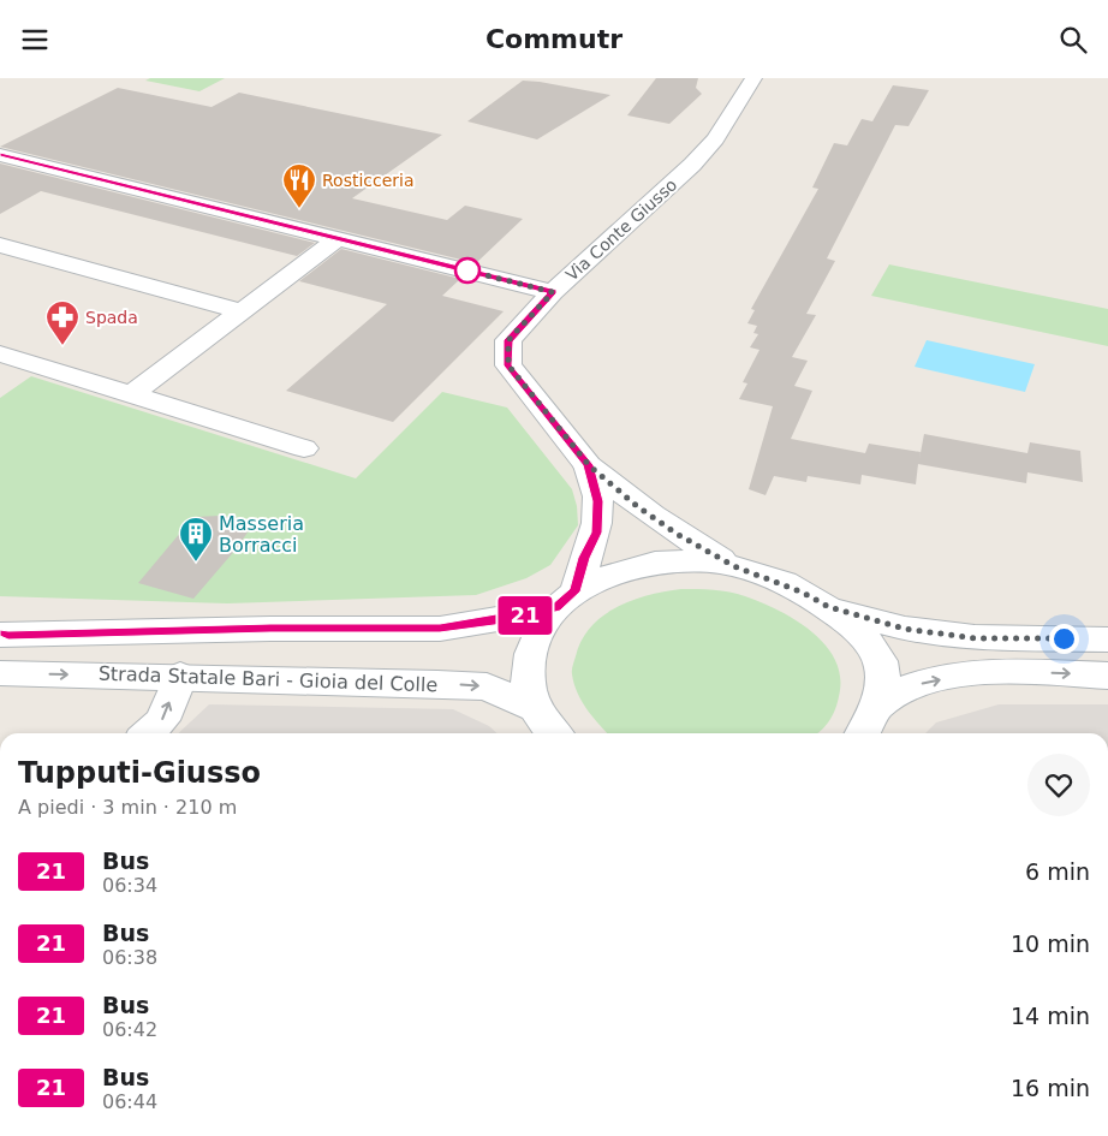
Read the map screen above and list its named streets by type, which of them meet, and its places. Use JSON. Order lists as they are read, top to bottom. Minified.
{"streets":{"street":["Via Conte Giusso","Strada Statale Bari - Gioia del Colle"]},"places":{"restaurant":["Rosticceria"],"pharmacy":["Spada"],"building":["Masseria Borracci"]},"lines":["bus line 21"],"page":{"header":"Commutr","on_map":"21","heading":["Tupputi-Giusso","A piedi · 3 min · 210 m"],"list":[{"mark":"21","name":"Bus","note":"06:34","value":"6 min"},{"mark":"21","name":"Bus","note":"06:38","value":"10 min"},{"mark":"21","name":"Bus","note":"06:42","value":"14 min"},{"mark":"21","name":"Bus","note":"06:44","value":"16 min"}]}}
